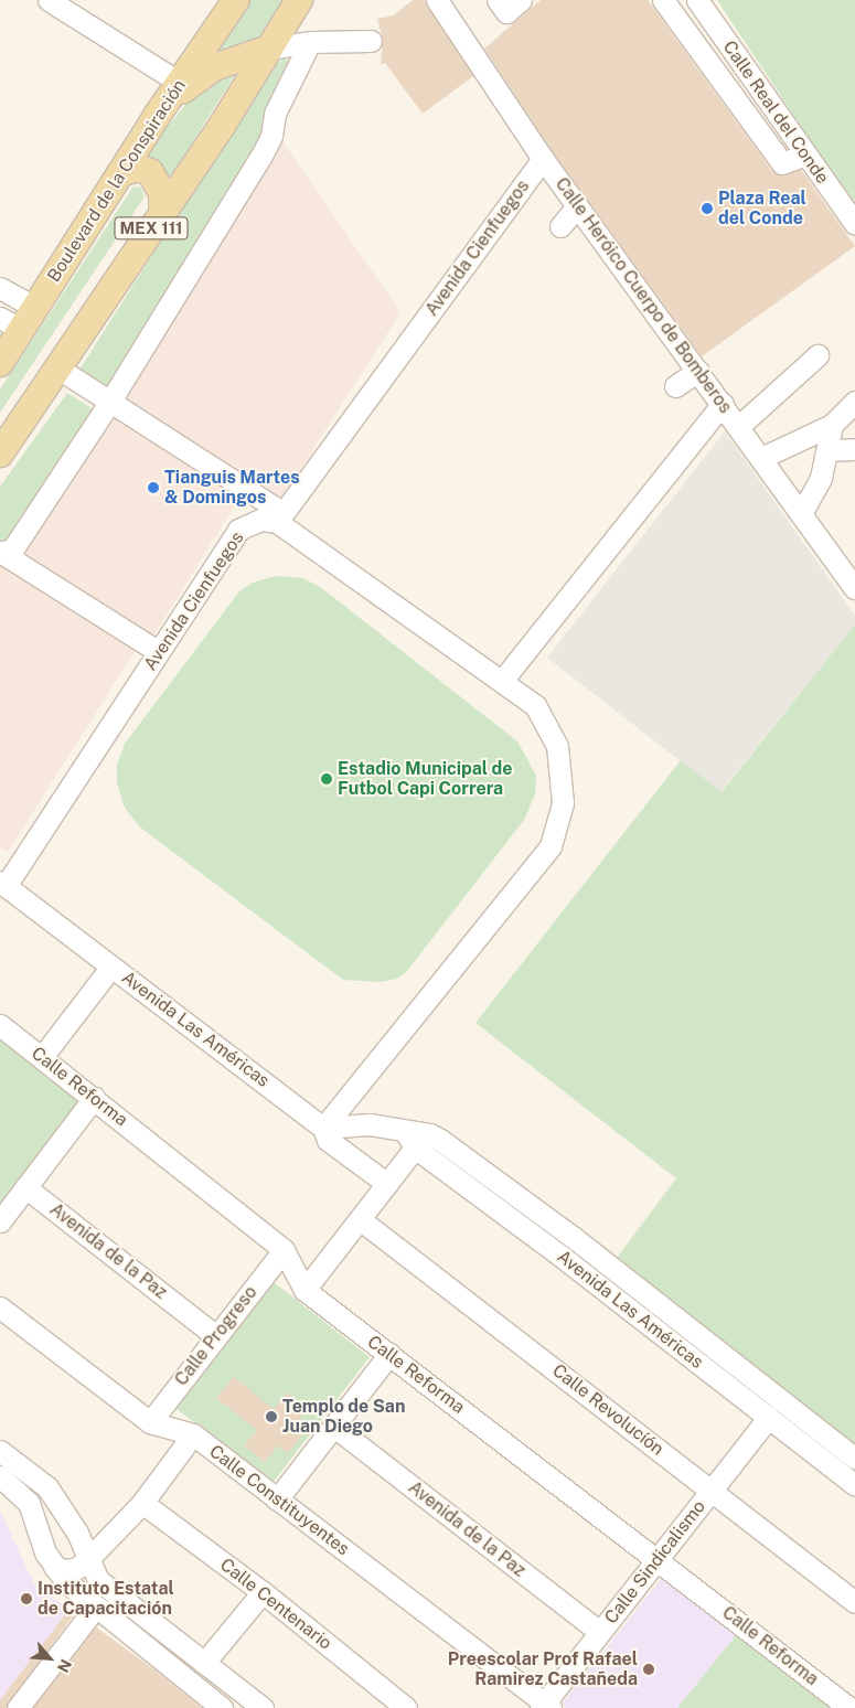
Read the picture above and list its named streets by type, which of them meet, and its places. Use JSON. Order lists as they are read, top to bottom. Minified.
{"streets":{"main road":["Boulevard de la Conspiración","MEX 111"],"street":["Calle Real del Conde","Avenida Cienfuegos","Calle Heróico Cuerpo de Bomberos","Avenida Las Américas","Calle Reforma","Avenida de la Paz","Calle Progreso","Calle Revolucíón","Calle Constituyentes","Calle Sindicalismo","Calle Centenario"]},"crossings":[["Avenida Cienfuegos","Calle Heróico Cuerpo de Bomberos"],["Avenida Cienfuegos","Avenida Las Américas"],["Avenida Las Américas","Calle Sindicalismo"],["Calle Reforma","Calle Progreso"],["Calle Reforma","Calle Sindicalismo"],["Avenida de la Paz","Calle Progreso"],["Avenida de la Paz","Calle Sindicalismo"],["Calle Progreso","Calle Constituyentes"],["Calle Revolucíón","Calle Sindicalismo"],["Calle Constituyentes","Calle Sindicalismo"]],"places":["Plaza Real del Conde","Tianguis Martes & Domingos","Estadio Municipal de Futbol Capi Correra","Templo de San Juan Diego","Instituto Estatal de Capacitación","Preescolar Prof Rafael Ramirez Castañeda"],"north":"bottom right"}
